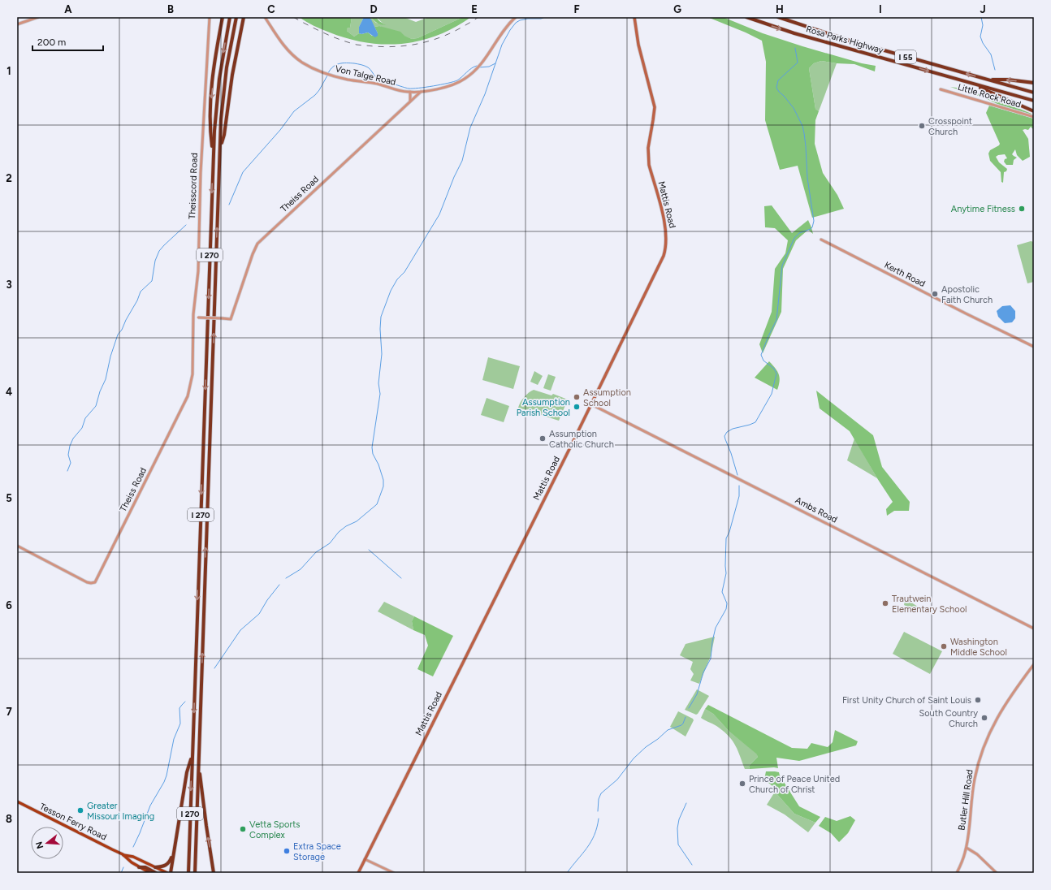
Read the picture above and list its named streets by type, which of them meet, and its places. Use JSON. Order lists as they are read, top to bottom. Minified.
{"streets":{"highway":["Rosa Parks Highway","I 55","I 270"],"main road":["Mattis Road","Tesson Ferry Road"],"street":["Von Talge Road","Little Rock Road","Theisscord Road","Theiss Road","Kerth Road","Ambs Road","Butler Hill Road"]},"crossings":[["Von Talge Road","Theiss Road"],["Theisscord Road","Theiss Road"],["Mattis Road","Ambs Road"]],"places":["Crosspoint Church","Anytime Fitness","Apostolic Faith Church","Assumption School","Assumption Parish School","Assumption Catholic Church","Trautwein Elementary School","Washington Middle School","First Unity Church of Saint Louis","South Country Church","Prince of Peace United Church of Christ","Greater Missouri Imaging","Vetta Sports Complex","Extra Space Storage"],"scale_bar":"200 m","north":"left","grid":{"columns":["A","B","C","D","E","F","G","H","I","J"],"rows":["1","2","3","4","5","6","7","8"]}}
